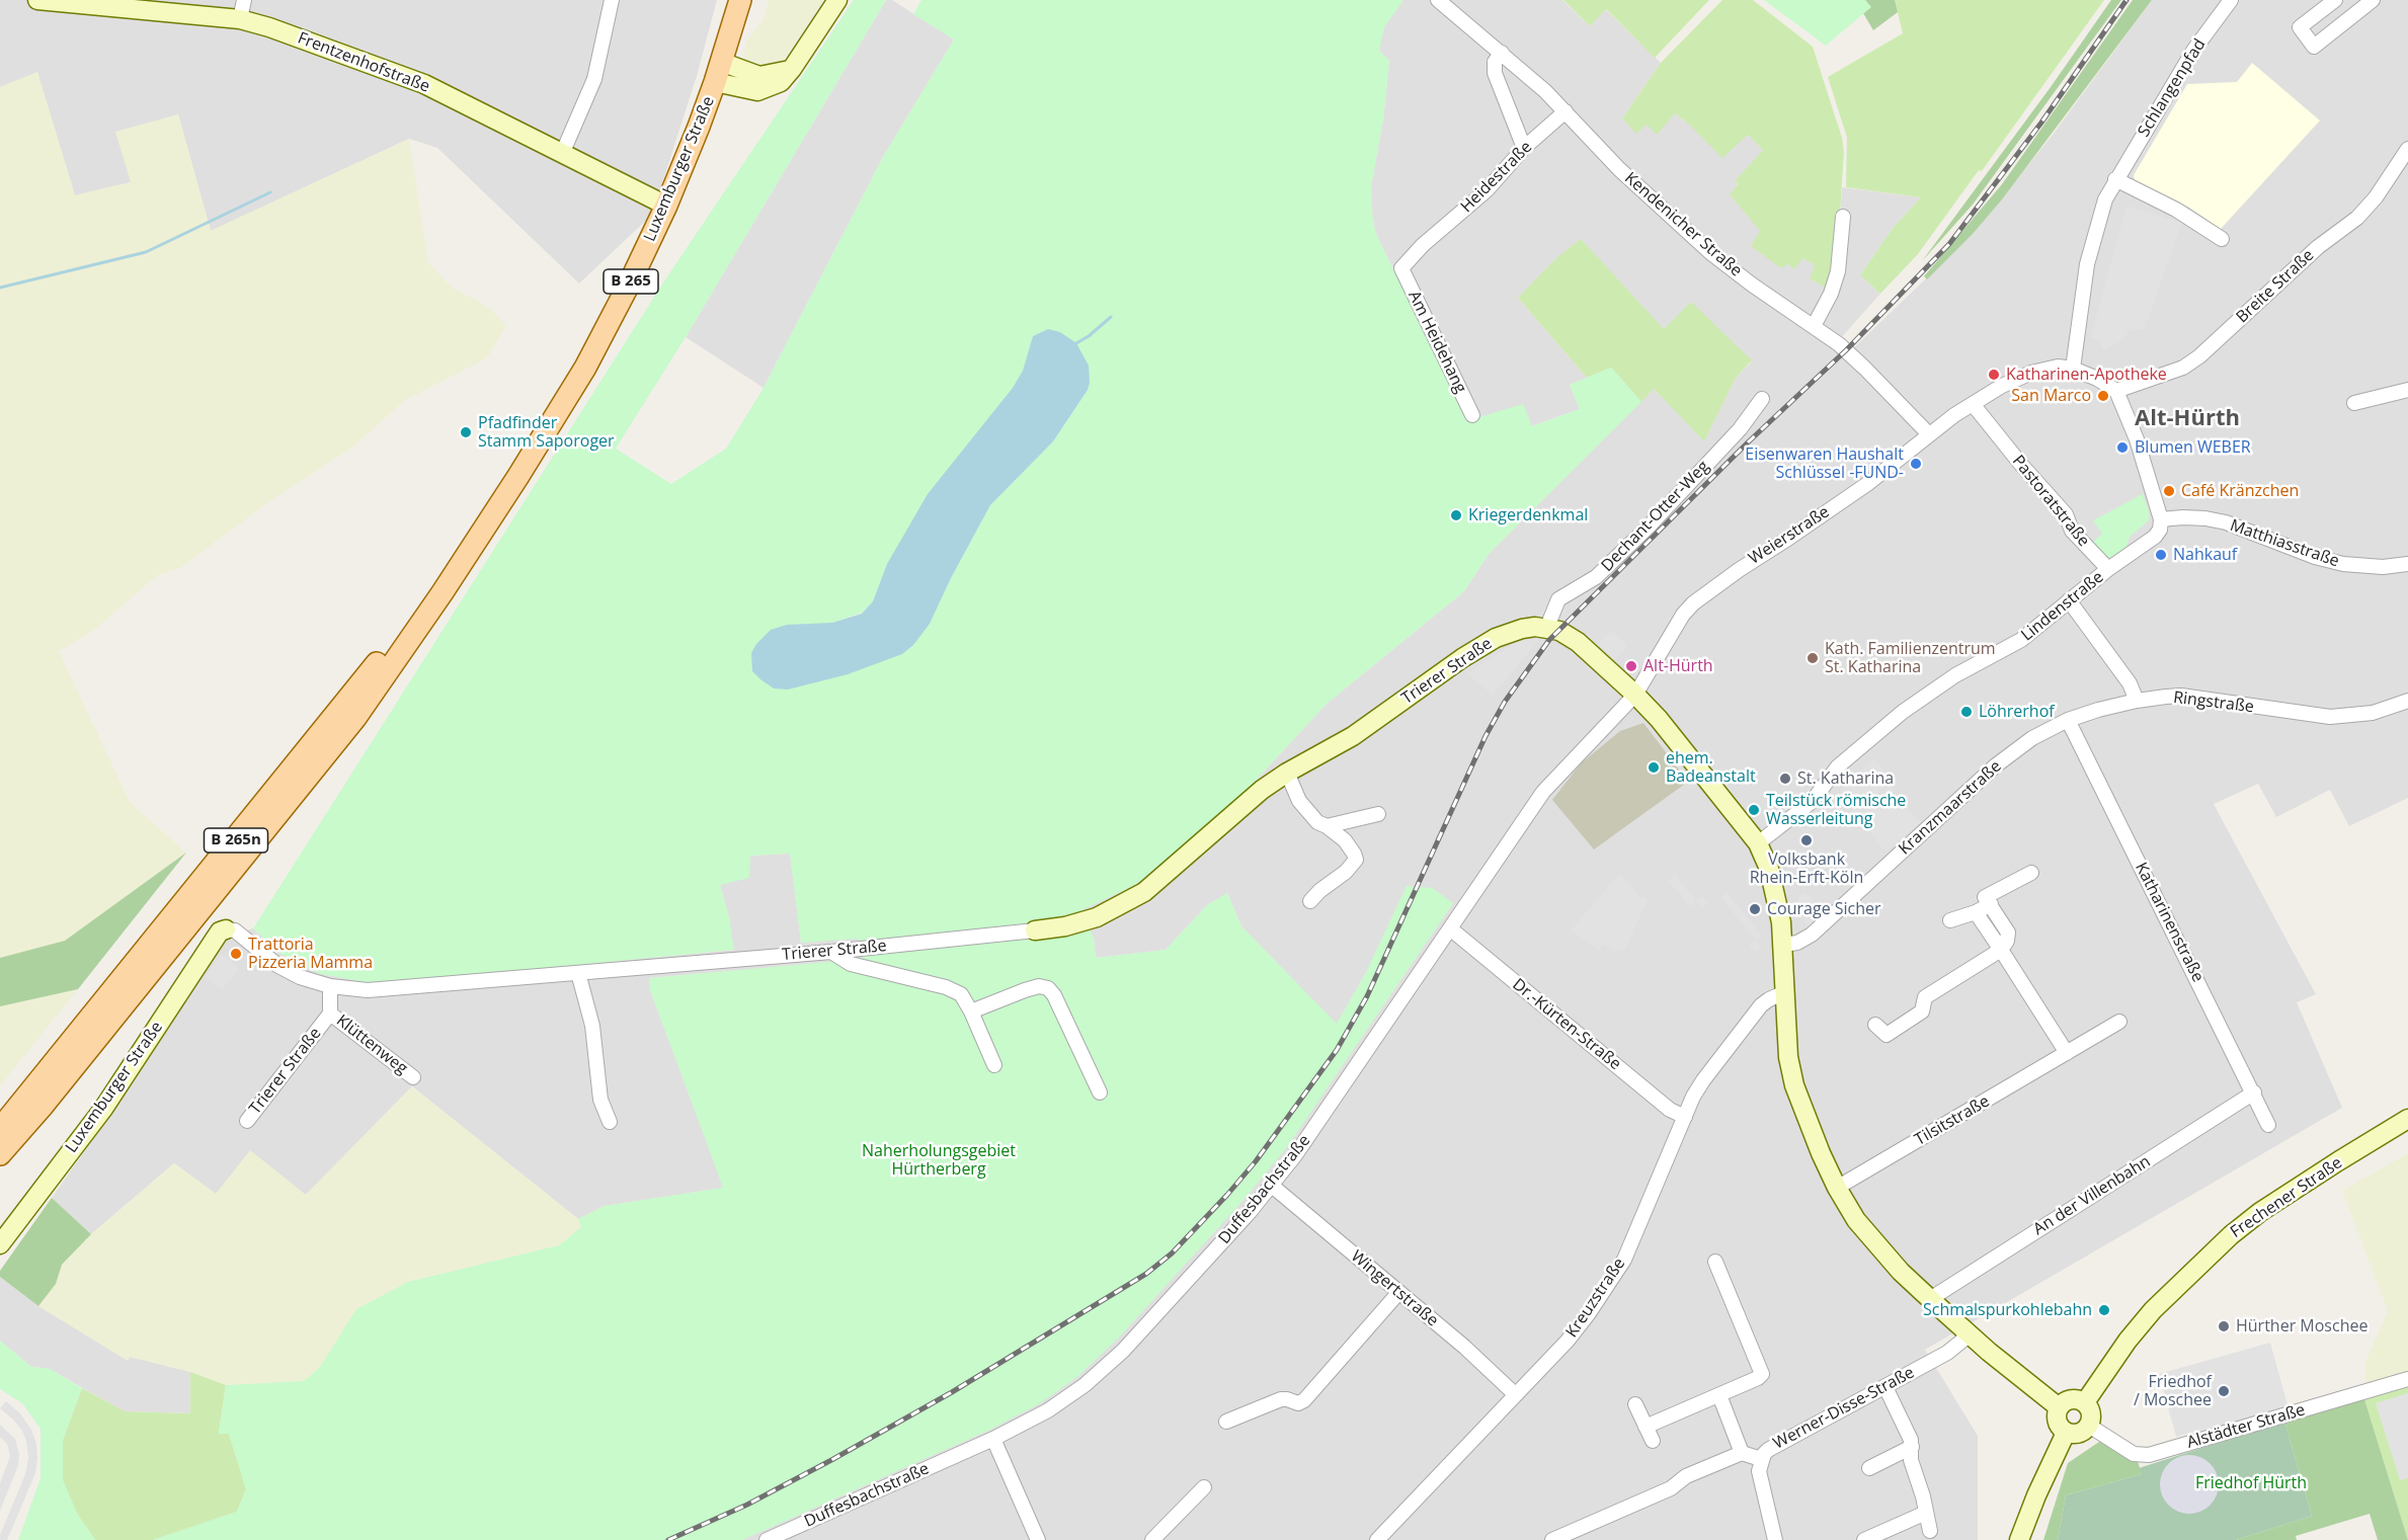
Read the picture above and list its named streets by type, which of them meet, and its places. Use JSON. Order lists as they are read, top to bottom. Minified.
{"streets":{"main road":["Luxemburger Straße","B 265","B 265n"],"street":["Frentzenhofstraße","Schlangenpfad","Heidestraße","Kendenicher Straße","Breite Straße","Am Heidehang","Pastoratstraße","Dechant-Otter-Weg","Weierstraße","Matthiasstraße","Lindenstraße","Trierer Straße","Ringstraße","Kranzmaarstraße","Katharinenstraße","Dr.-Kürten-Straße","Klüttenweg","Tilsitstraße","Duffesbachstraße","An der Villenbahn","Frechener Straße","Wingertstraße","Kreuzstraße","Werner-Disse-Straße","Alstädter Straße"]},"crossings":[["Frentzenhofstraße","Luxemburger Straße"],["Schlangenpfad","Weierstraße"],["Luxemburger Straße","Trierer Straße"],["Luxemburger Straße","B 265n"],["Heidestraße","Kendenicher Straße"],["Heidestraße","Am Heidehang"],["Kendenicher Straße","Weierstraße"],["Pastoratstraße","Weierstraße"],["Pastoratstraße","Lindenstraße"],["Dechant-Otter-Weg","Trierer Straße"],["Weierstraße","Trierer Straße"],["Weierstraße","Duffesbachstraße"],["Matthiasstraße","Lindenstraße"],["Lindenstraße","Trierer Straße"],["Trierer Straße","Kranzmaarstraße"],["Trierer Straße","Klüttenweg"],["Trierer Straße","Duffesbachstraße"],["Ringstraße","Kranzmaarstraße"],["Kranzmaarstraße","Katharinenstraße"],["Katharinenstraße","An der Villenbahn"],["Dr.-Kürten-Straße","Duffesbachstraße"],["Dr.-Kürten-Straße","Kreuzstraße"],["Duffesbachstraße","Wingertstraße"],["Frechener Straße","Alstädter Straße"],["Wingertstraße","Kreuzstraße"]],"districts":["Alt-Hürth"],"parks":["Naherholungsgebiet Hürtherberg","Friedhof Hürth"],"places":["Katharinen-Apotheke","San Marco","Pfadfinder Stamm Saporoger","Blumen WEBER","Eisenwaren Haushalt Schlüssel -FUND-","Café Kränzchen","Kriegerdenkmal","Nahkauf","Kath. Familienzentrum St. Katharina","Alt-Hürth","Löhrerhof","ehem. Badeanstalt","St. Katharina","Teilstück römische Wasserleitung","Volksbank Rhein-Erft-Köln","Courage Sicher","Trattoria Pizzeria Mamma","Schmalspurkohlebahn","Hürther Moschee","Friedhof / Moschee"]}
